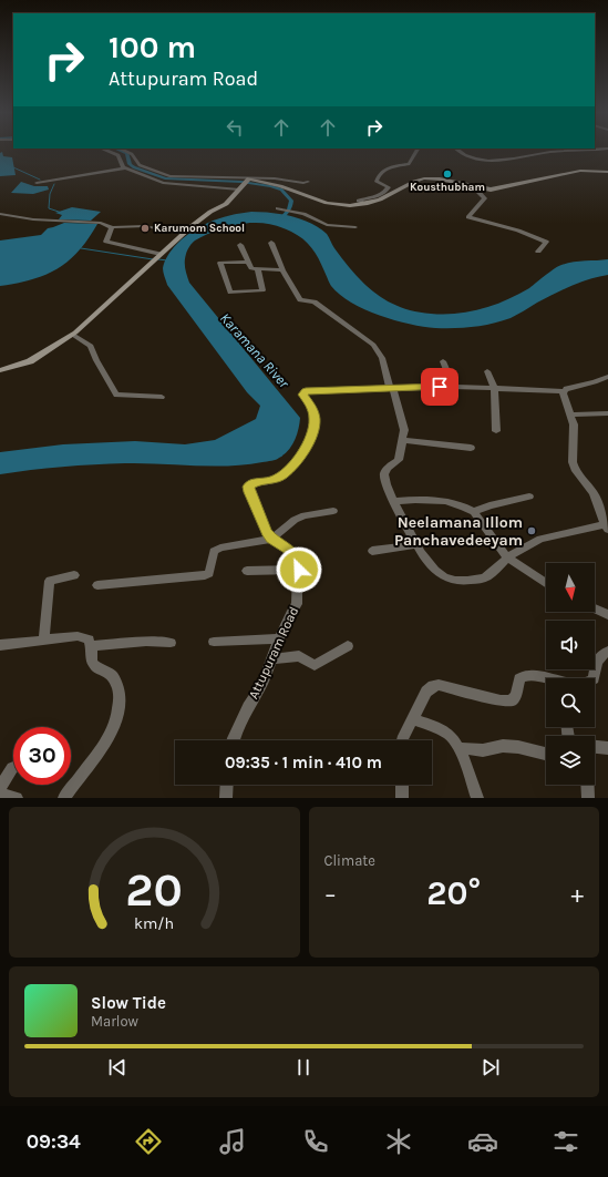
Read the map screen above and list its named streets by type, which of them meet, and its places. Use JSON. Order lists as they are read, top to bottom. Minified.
{"streets":{"street":["Attupuram Road"]},"water":["Karamana River"],"places":["Kousthubham","Karumom School","Neelamana Illom Panchavedeeyam"],"north":"bottom","page":{"turn":["100 m","Attupuram Road"],"limit":"30","trip":"09:35 · 1 min · 410 m","tile":"Climate","heat":["−","20°","+"],"song":["Slow Tide","Marlow"],"tabs":"09:34","gauge":["20","km/h"]}}
